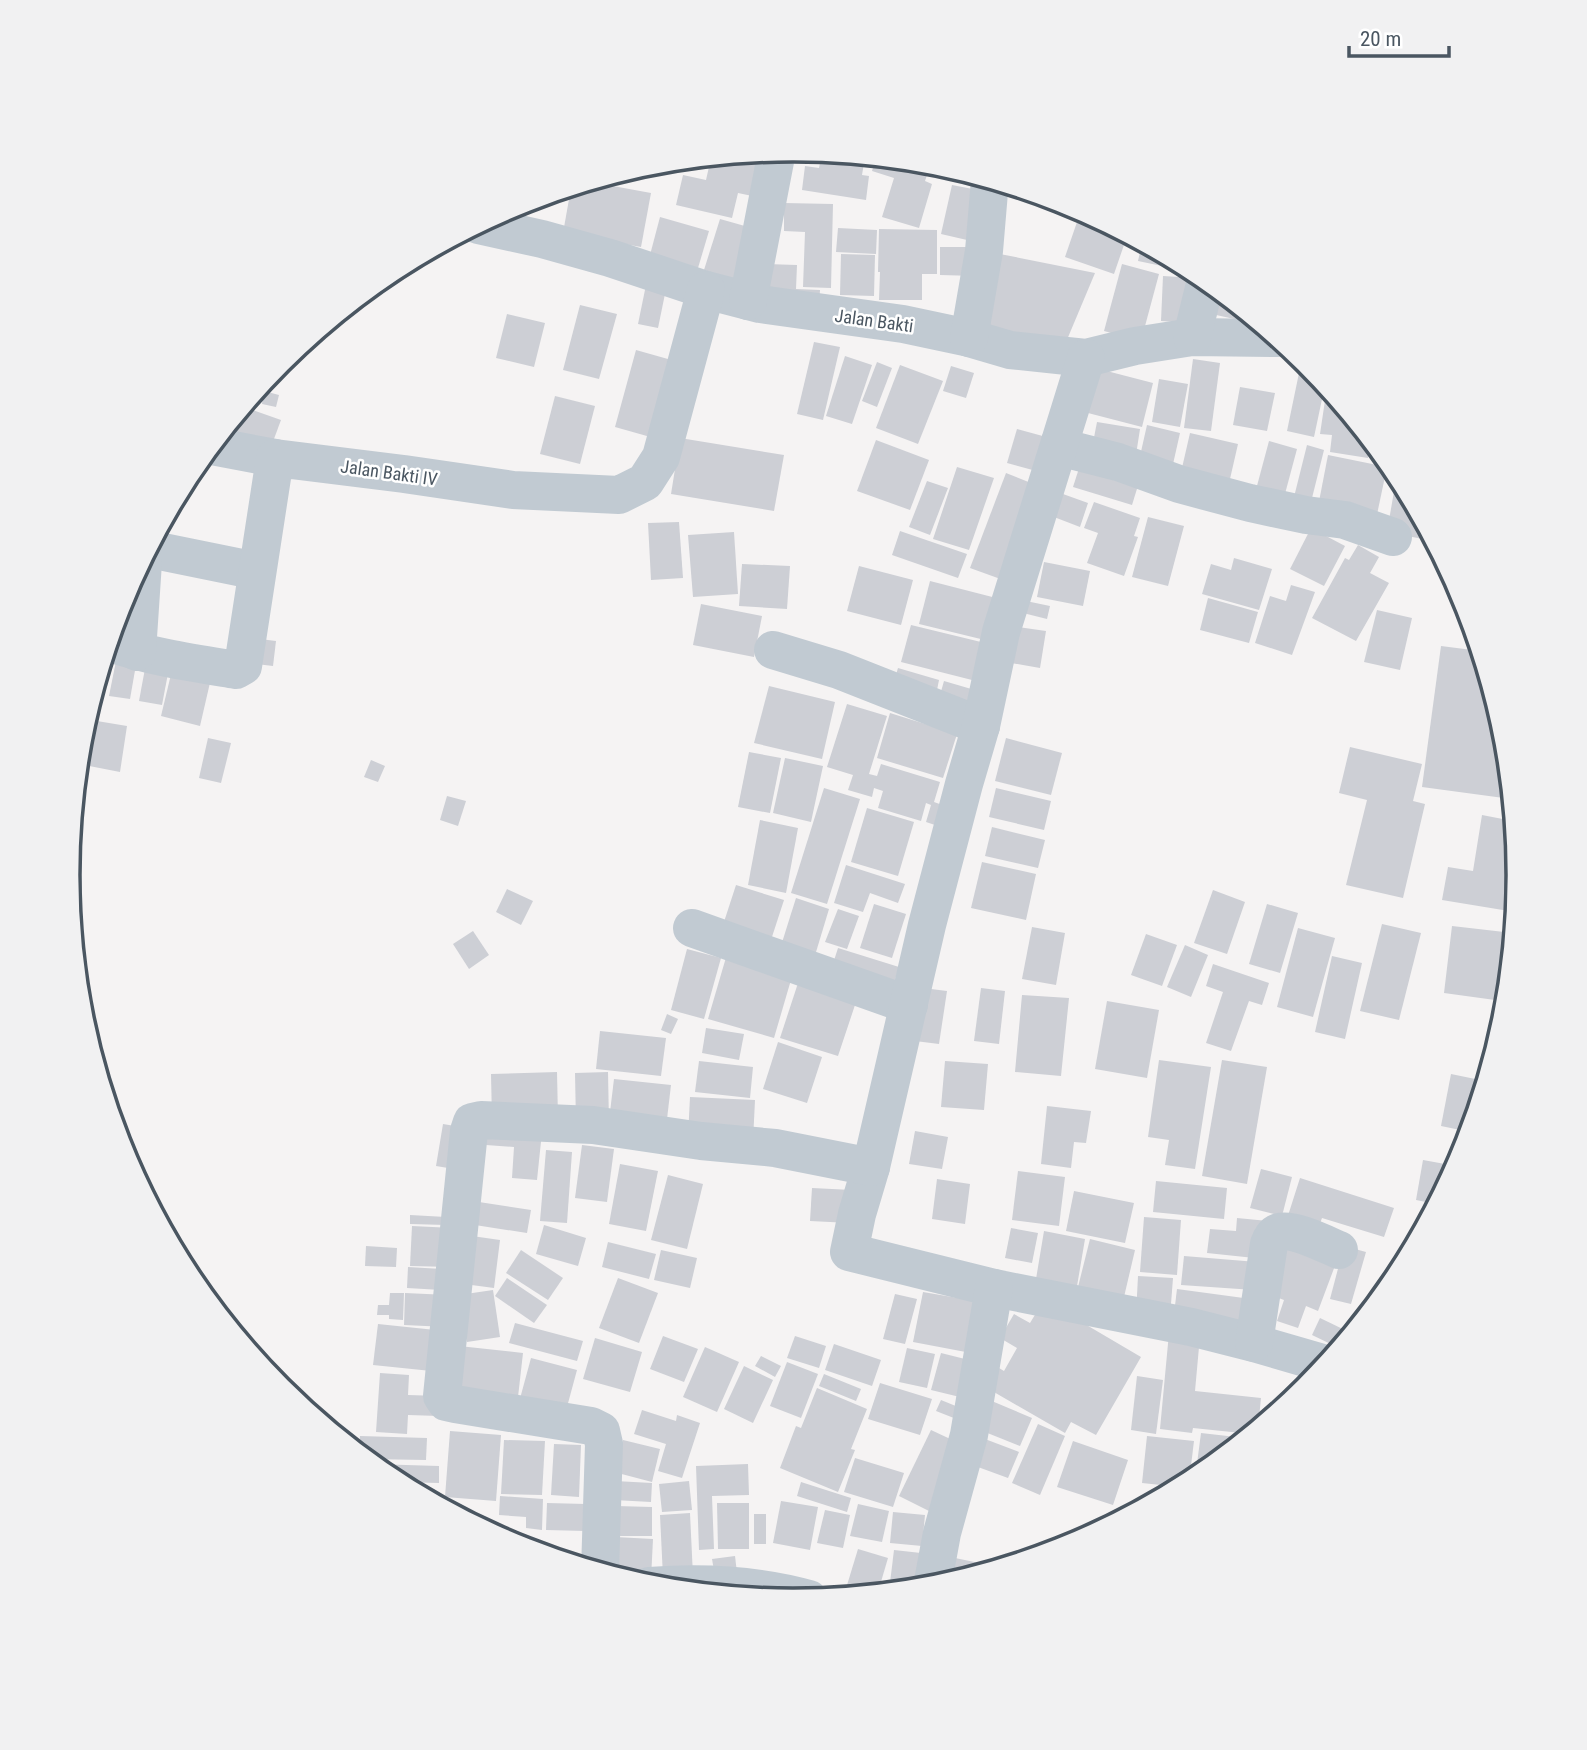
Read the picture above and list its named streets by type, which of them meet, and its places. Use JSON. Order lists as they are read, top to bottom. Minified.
{"streets":{"street":["Jalan Bakti","Jalan Bakti IV"]},"crossings":[["Jalan Bakti","Jalan Bakti IV"]],"scale_bar":"20 m"}
